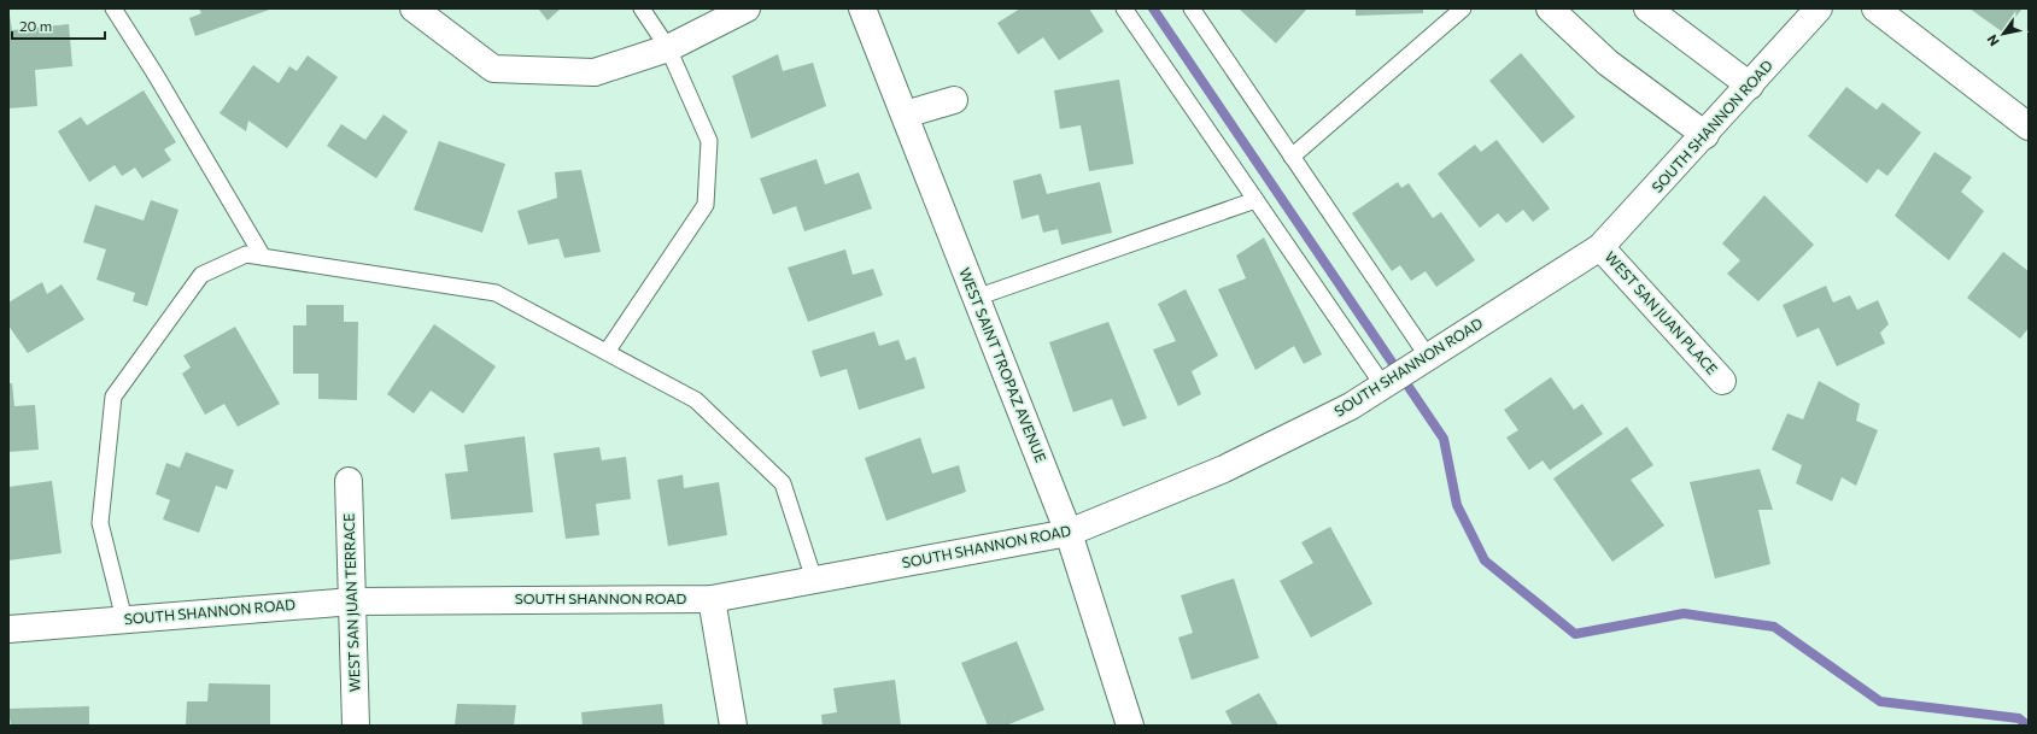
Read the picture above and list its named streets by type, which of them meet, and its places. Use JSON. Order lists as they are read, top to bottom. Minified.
{"streets":{"street":["SOUTH SHANNON ROAD","WEST SAN JUAN PLACE","WEST SAINT TROPAZ AVENUE","WEST SAN JUAN TERRACE"]},"crossings":[["SOUTH SHANNON ROAD","WEST SAN JUAN PLACE"],["SOUTH SHANNON ROAD","WEST SAINT TROPAZ AVENUE"],["SOUTH SHANNON ROAD","WEST SAN JUAN TERRACE"]],"scale_bar":"20 m","north":"bottom left"}
